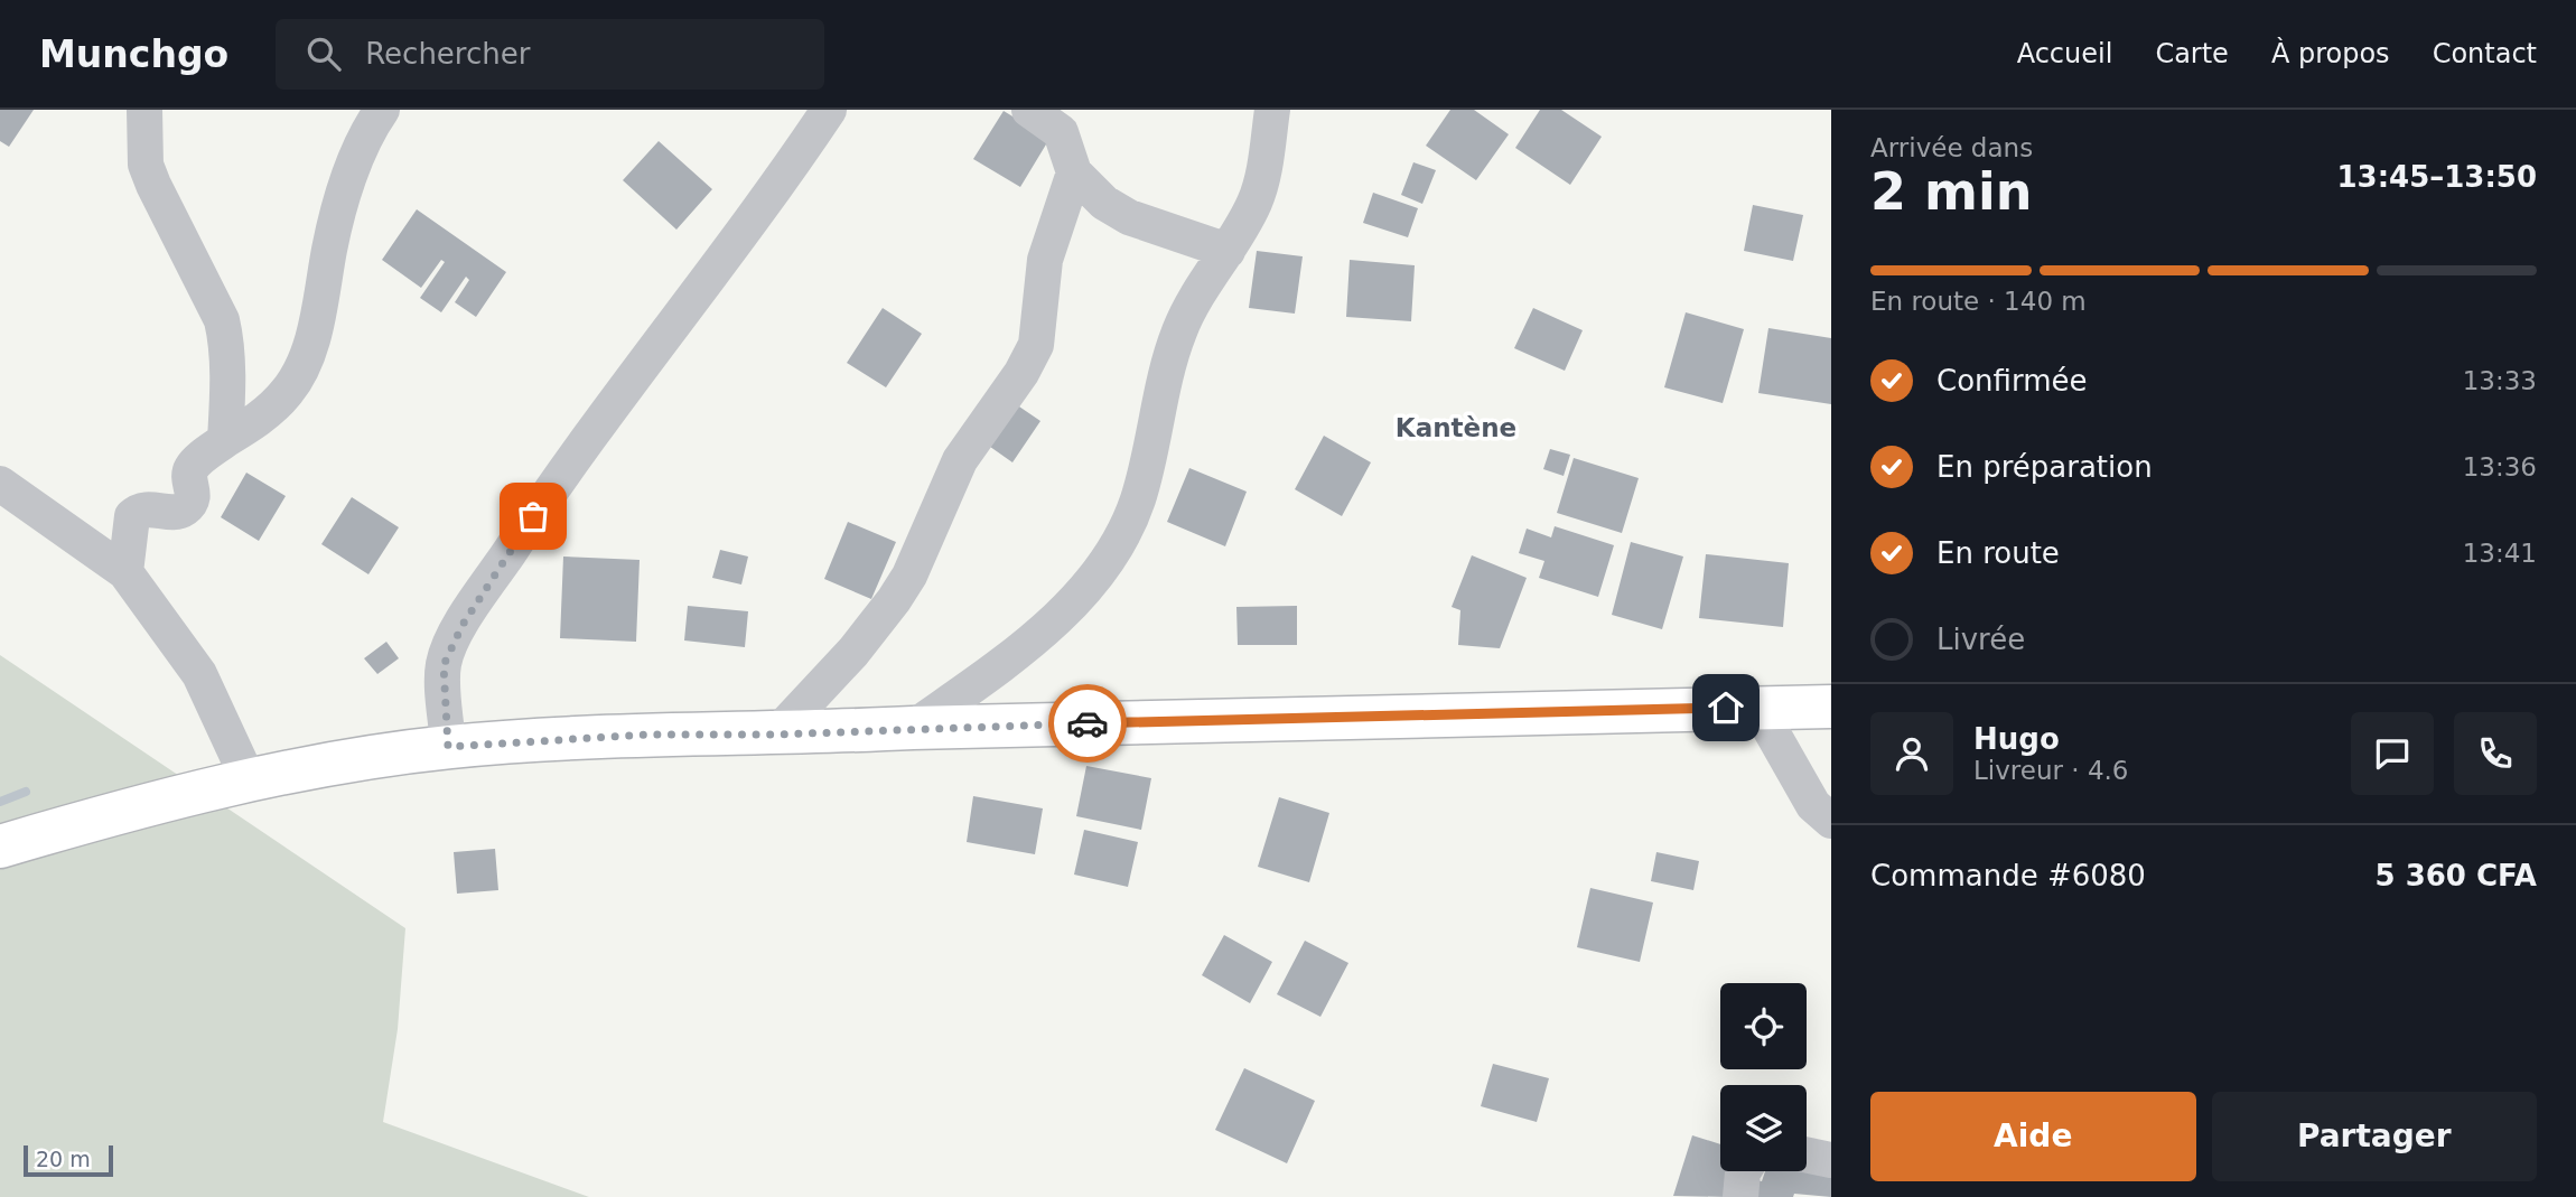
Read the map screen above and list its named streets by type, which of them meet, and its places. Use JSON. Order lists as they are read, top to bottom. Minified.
{"districts":["Kantène"],"scale_bar":"20 m","page":{"header":"Munchgo","search":"Rechercher","nav":["Accueil","Carte","À propos","Contact"],"heading":["2 min","Arrivée dans","13:45–13:50"],"panel":["Hugo","Livreur · 4.6","Commande #6080","5 360 CFA"],"bar":"En route · 140 m","list":[["Confirmée","13:33"],["En préparation","13:36"],["En route","13:41"],"Livrée"],"buttons":["Aide","Partager"],"scale":"20 m"}}
